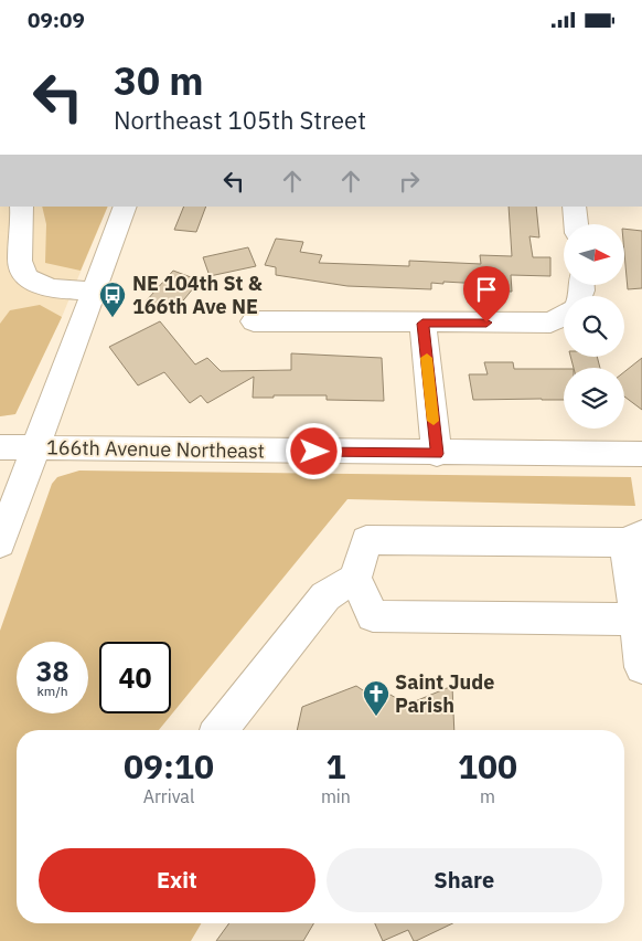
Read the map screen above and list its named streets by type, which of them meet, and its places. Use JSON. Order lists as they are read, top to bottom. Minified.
{"streets":{"street":["166th Avenue Northeast"]},"places":{"bus stop":["NE 104th St & 166th Ave NE"],"church":["Saint Jude Parish"]},"north":"right","page":{"status":"09:09","turn":["30 m","Northeast 105th Street"],"speed":"38 km/h","limit":"40","eta":["09:10","Arrival","1","min","100","m"],"buttons":["Exit","Share"]}}
